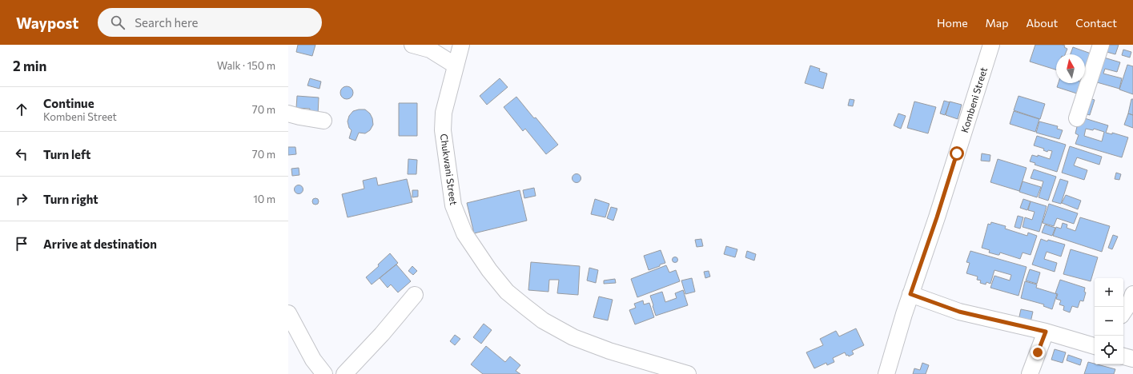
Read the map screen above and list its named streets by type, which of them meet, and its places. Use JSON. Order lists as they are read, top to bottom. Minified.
{"streets":{"street":["Kombeni Street","Chukwani Street"]},"north":"top","page":{"header":"Waypost","search":"Search here","nav":["Home","Map","About","Contact"],"heading":["2 min","Walk · 150 m"],"list":[["Continue","Kombeni Street","70 m"],["Turn left","70 m"],["Turn right","10 m"],"Arrive at destination"],"map_buttons":["+","−"]}}
